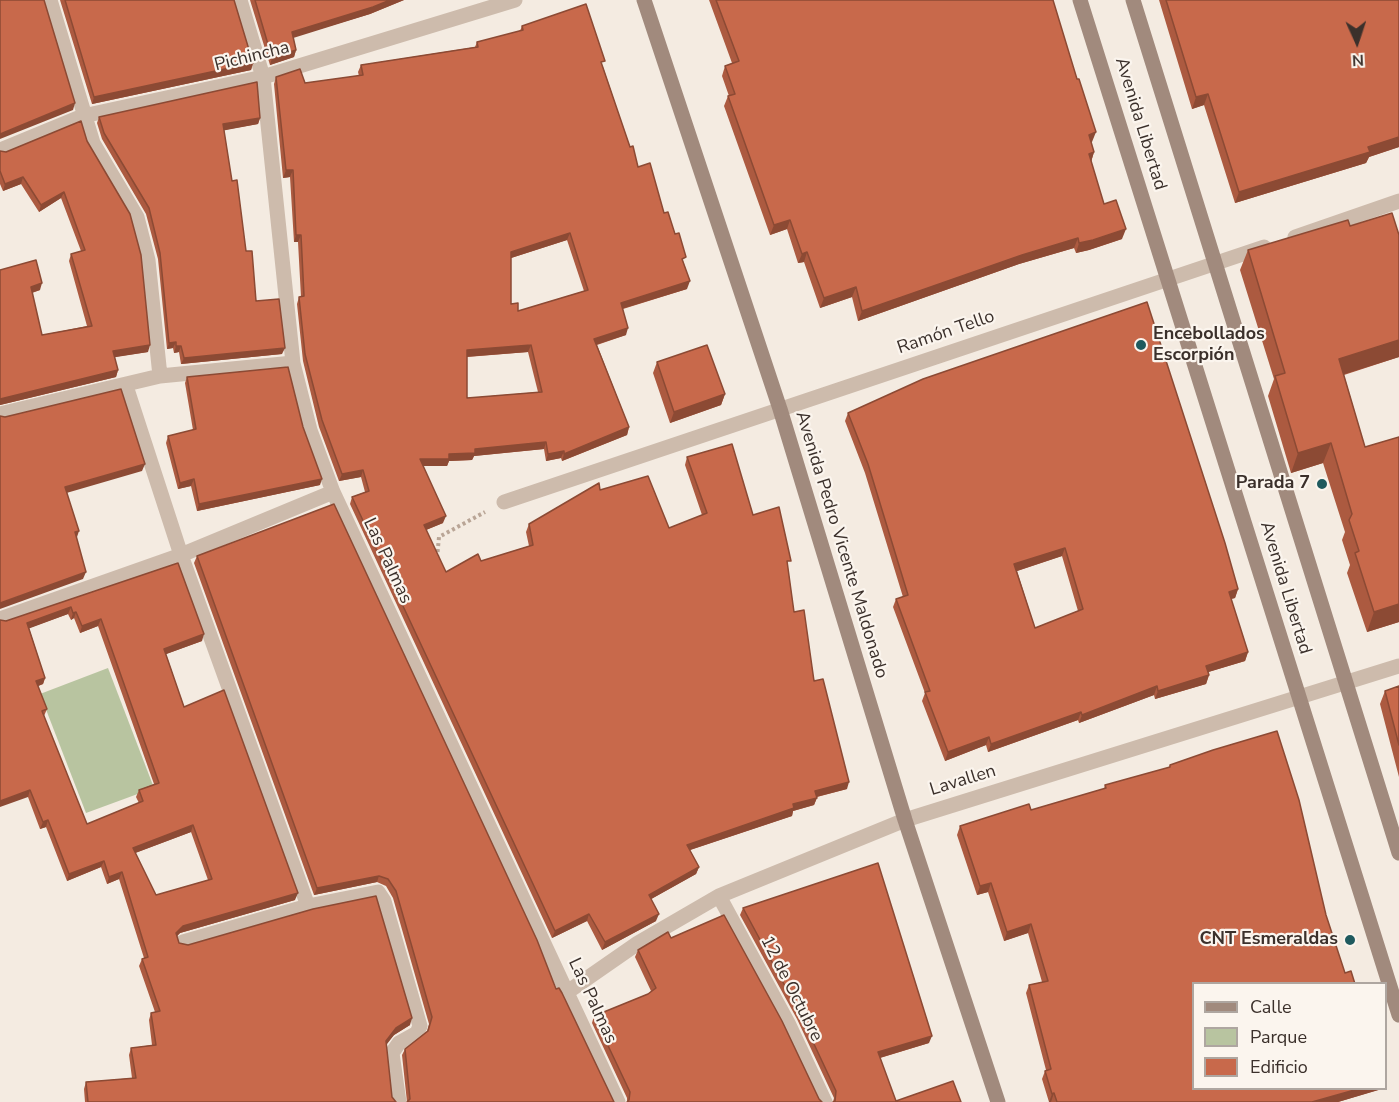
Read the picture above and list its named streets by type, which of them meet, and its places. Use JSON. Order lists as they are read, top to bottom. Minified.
{"streets":{"street":["Pichincha","Avenida Libertad","Ramón Tello","Avenida Pedro Vicente Maldonado","Las Palmas","Lavallen","12 de Octubre"]},"crossings":[["Pichincha","Las Palmas"],["Avenida Libertad","Ramón Tello"],["Avenida Libertad","Lavallen"],["Ramón Tello","Avenida Pedro Vicente Maldonado"],["Avenida Pedro Vicente Maldonado","Lavallen"],["Las Palmas","Lavallen"],["Lavallen","12 de Octubre"]],"places":["Encebollados Escorpión","Parada 7","CNT Esmeraldas"],"legend":["Calle","Parque","Edificio"],"north":"bottom"}
